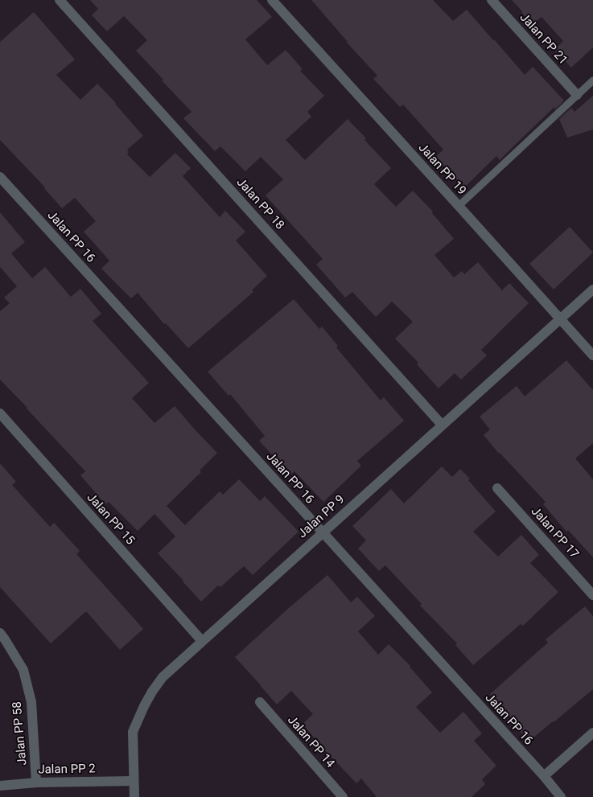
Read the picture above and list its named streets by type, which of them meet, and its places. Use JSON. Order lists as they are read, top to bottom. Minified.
{"streets":{"street":["Jalan PP 21","Jalan PP 19","Jalan PP 18","Jalan PP 16","Jalan PP 9","Jalan PP 15","Jalan PP 17","Jalan PP 58","Jalan PP 14","Jalan PP 2"]},"crossings":[["Jalan PP 19","Jalan PP 9"],["Jalan PP 18","Jalan PP 9"],["Jalan PP 16","Jalan PP 9"],["Jalan PP 9","Jalan PP 15"],["Jalan PP 9","Jalan PP 2"],["Jalan PP 58","Jalan PP 2"]]}
